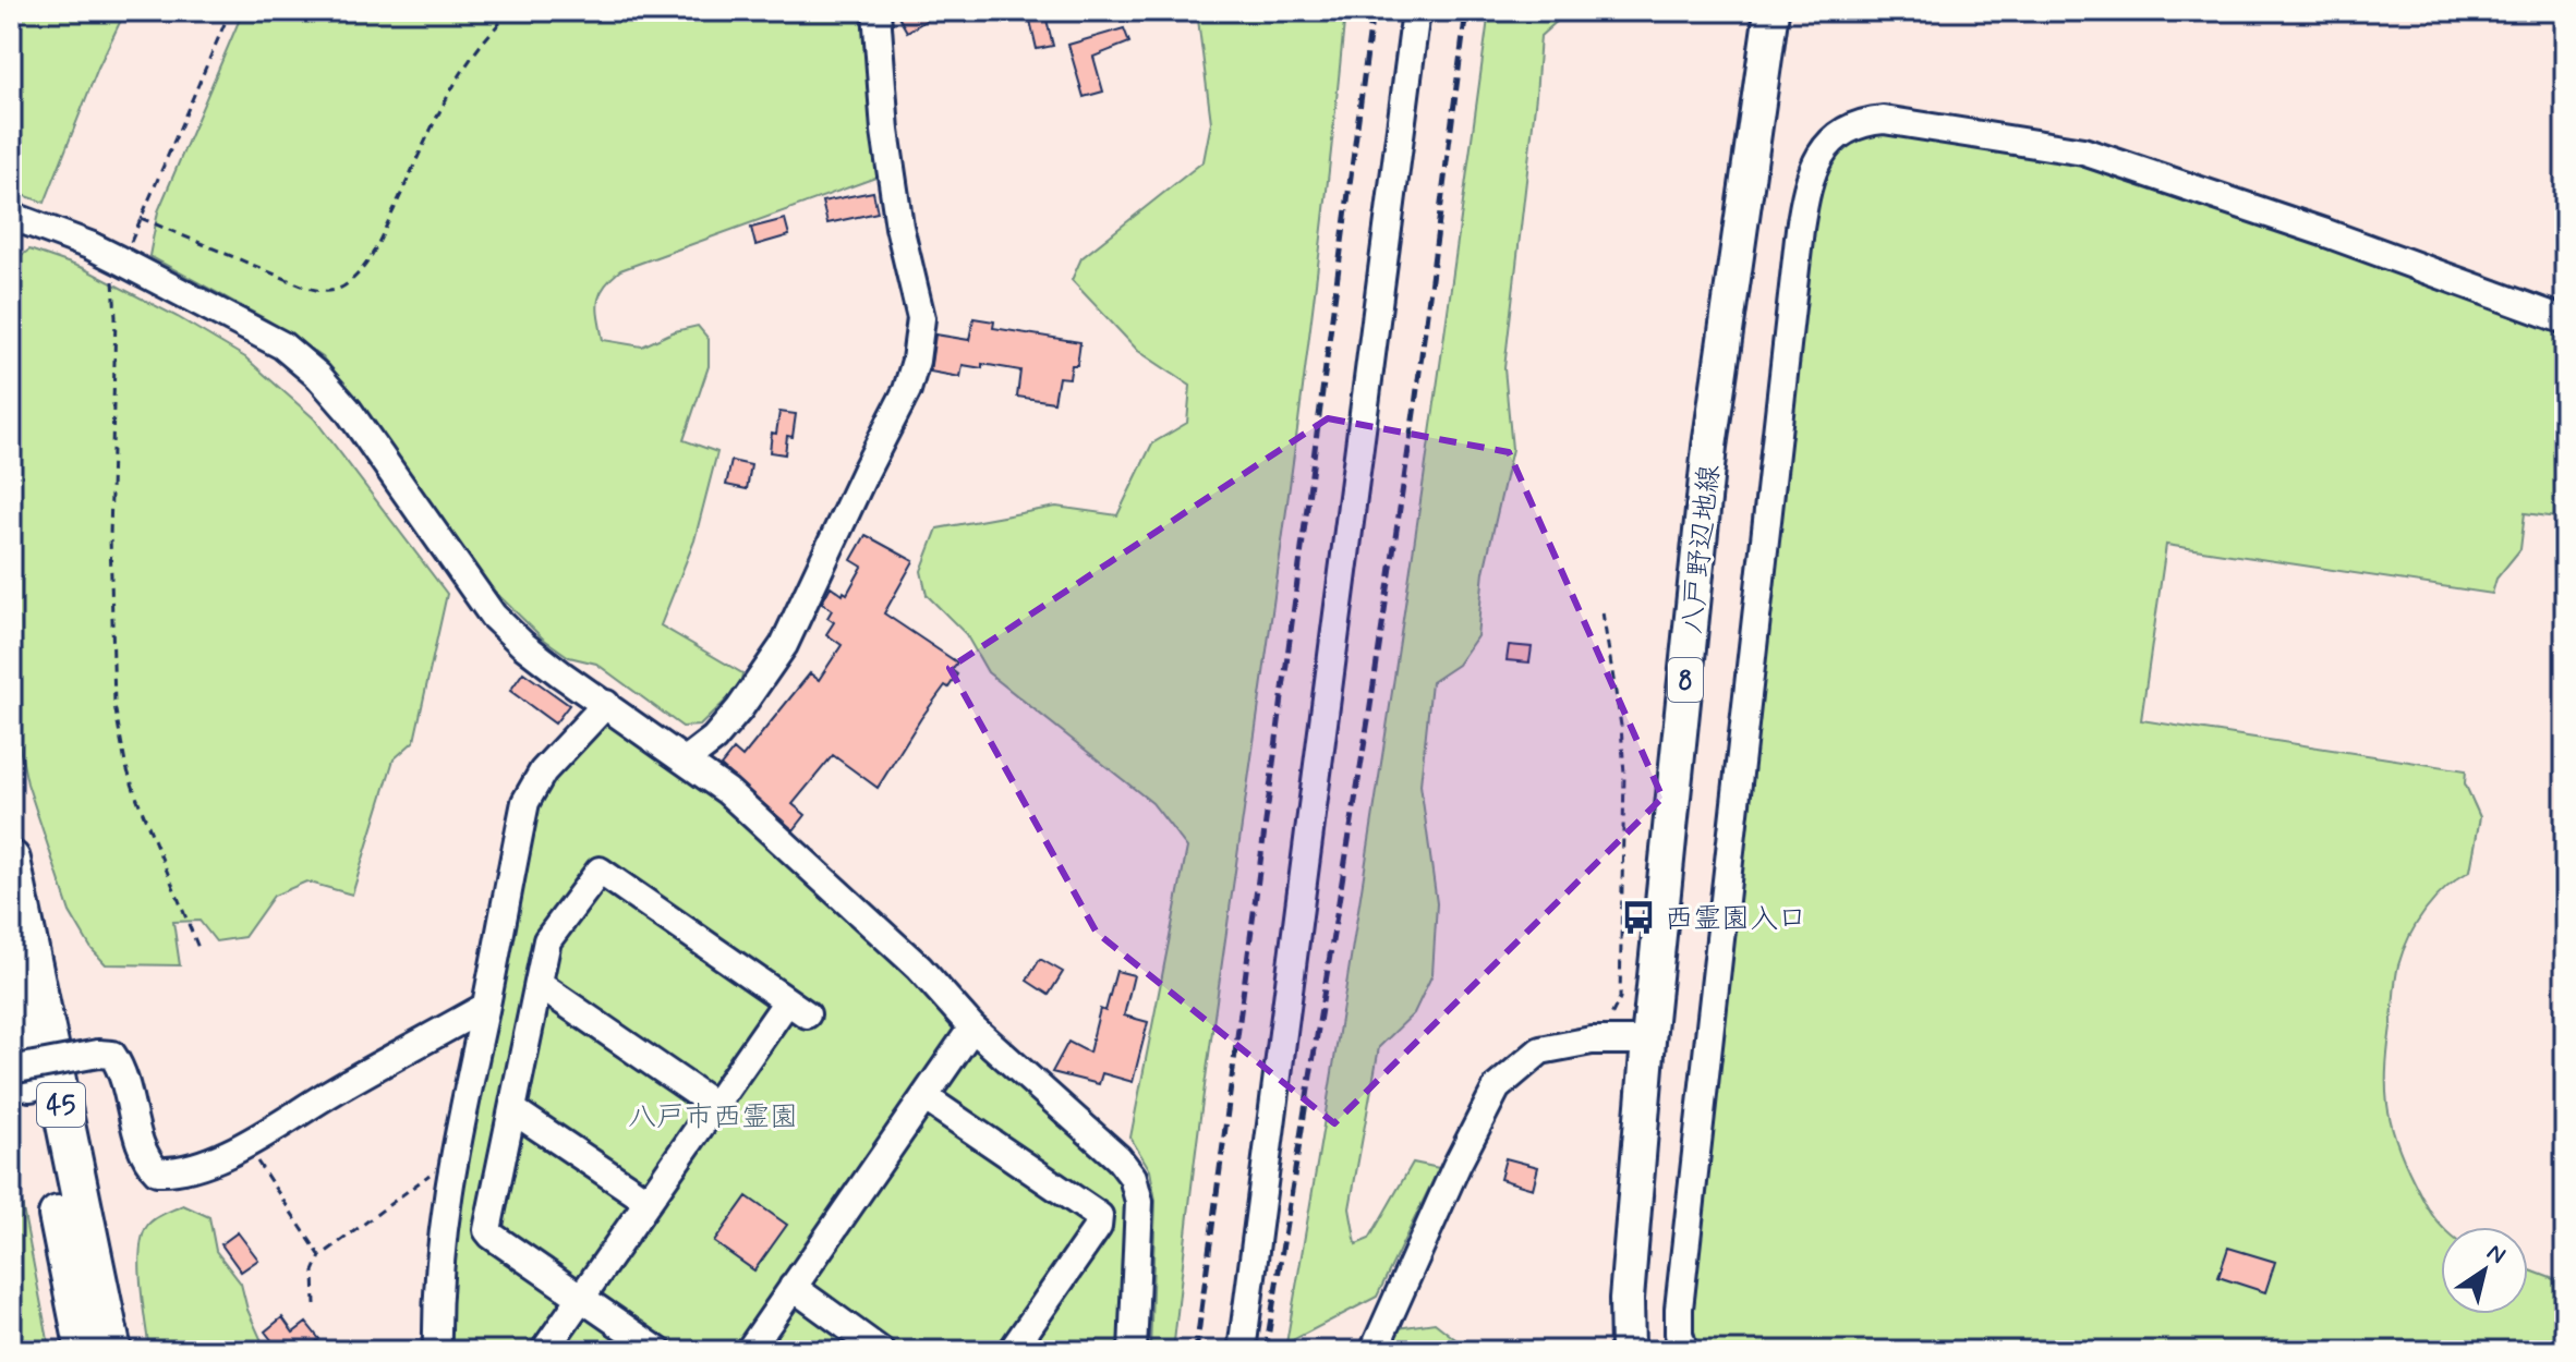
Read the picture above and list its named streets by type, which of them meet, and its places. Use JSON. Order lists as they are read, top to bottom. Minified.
{"streets":{"highway":["45"],"main road":["八戸野辺地線","8"]},"parks":["八戸市西霊園"],"places":{"bus stop":["西霊園入口"]},"north":"top right"}
